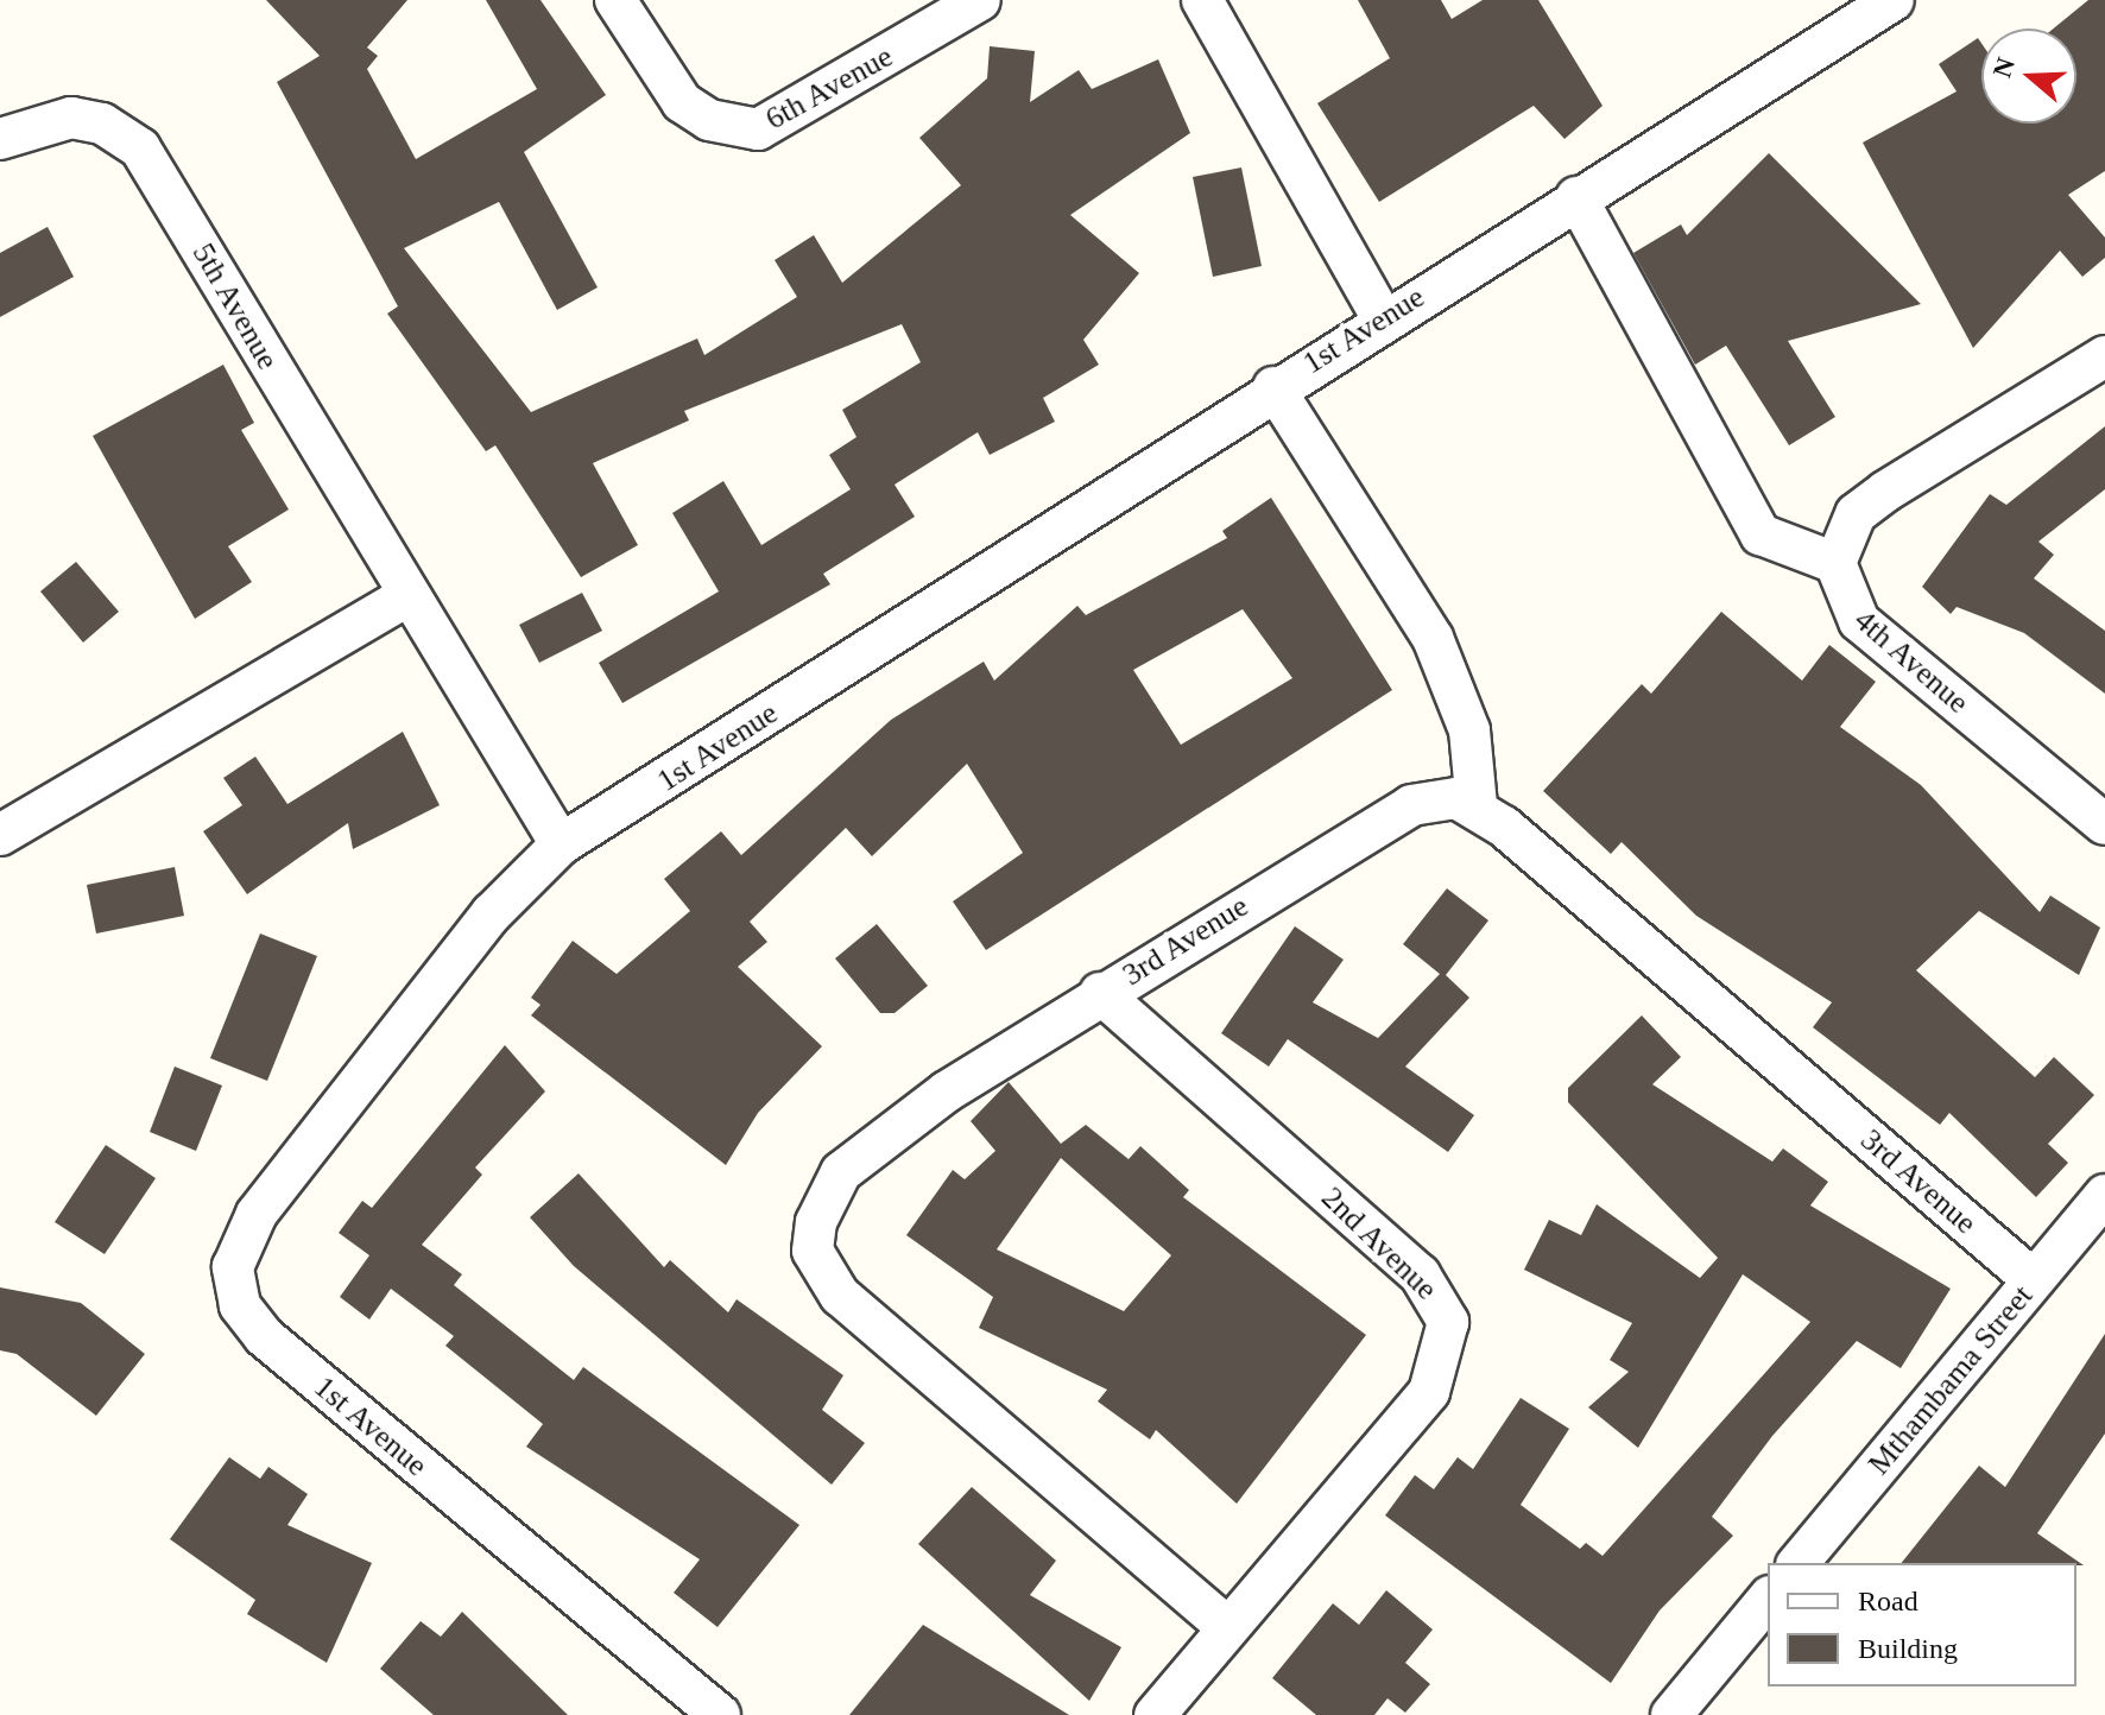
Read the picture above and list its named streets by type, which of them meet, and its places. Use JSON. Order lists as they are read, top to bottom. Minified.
{"streets":{"street":["6th Avenue","5th Avenue","1st Avenue","4th Avenue","3rd Avenue","2nd Avenue","Mthambama Street"]},"crossings":[["5th Avenue","1st Avenue"],["3rd Avenue","2nd Avenue"],["3rd Avenue","Mthambama Street"]],"legend":["Road","Building"],"north":"left"}
